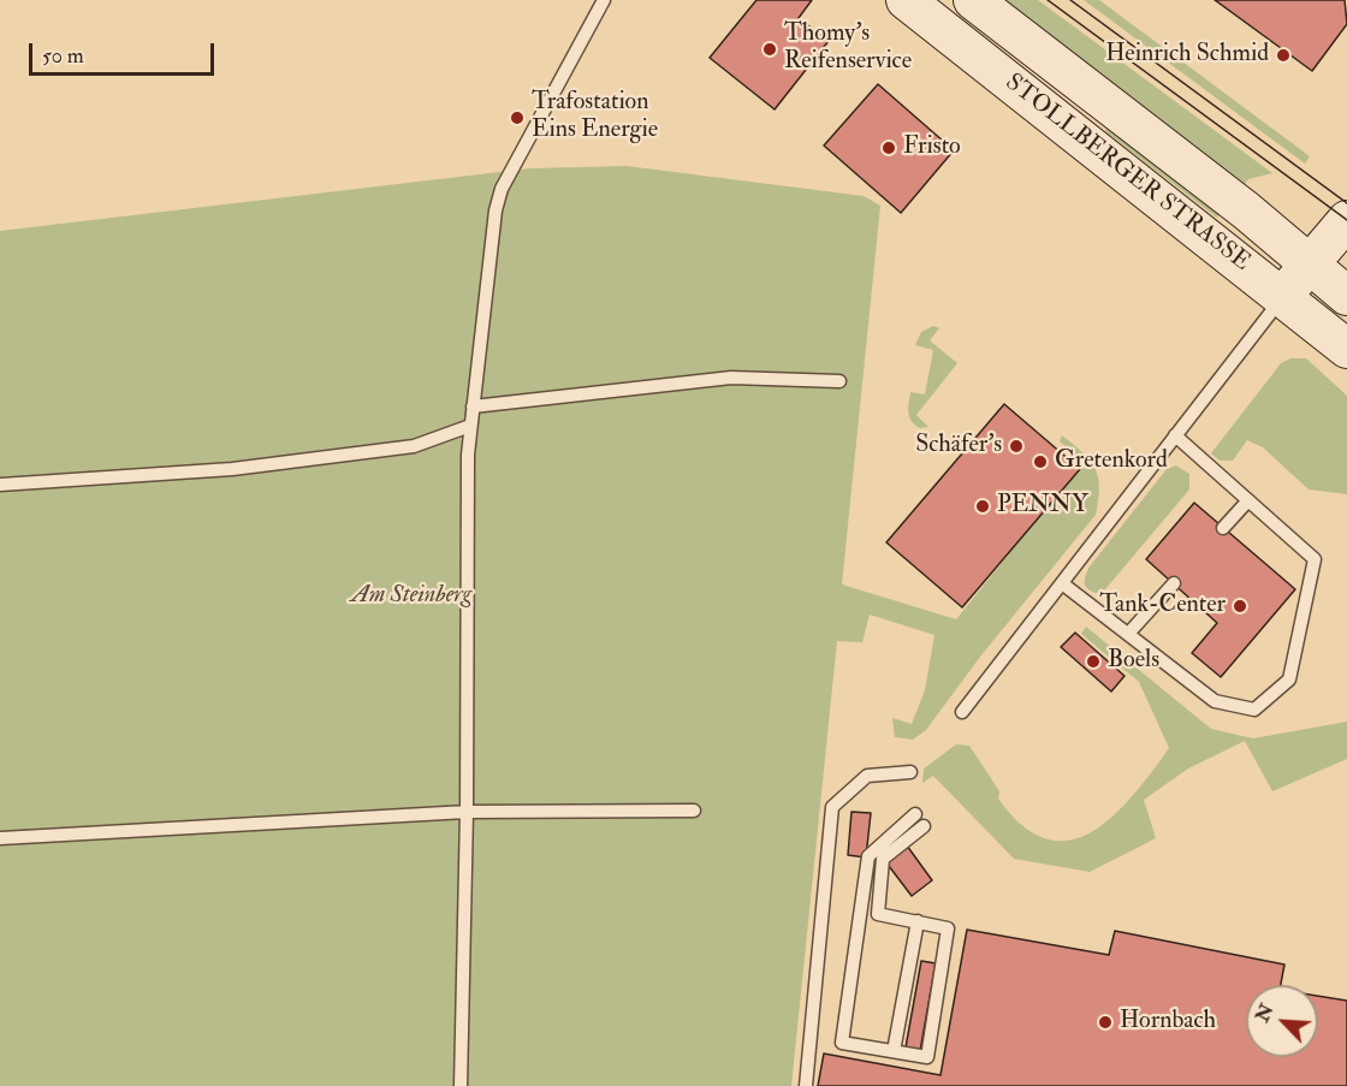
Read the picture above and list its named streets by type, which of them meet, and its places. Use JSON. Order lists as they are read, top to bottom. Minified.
{"streets":{"main road":["STOLLBERGER STRASSE"]},"parks":["Am Steinberg"],"places":["Thomy's Reifenservice","Heinrich Schmid","Trafostation Eins Energie","Fristo","Schäfer's","Gretenkord","PENNY","Tank-Center","Boels","Hornbach"],"scale_bar":"50 m","north":"top left"}
